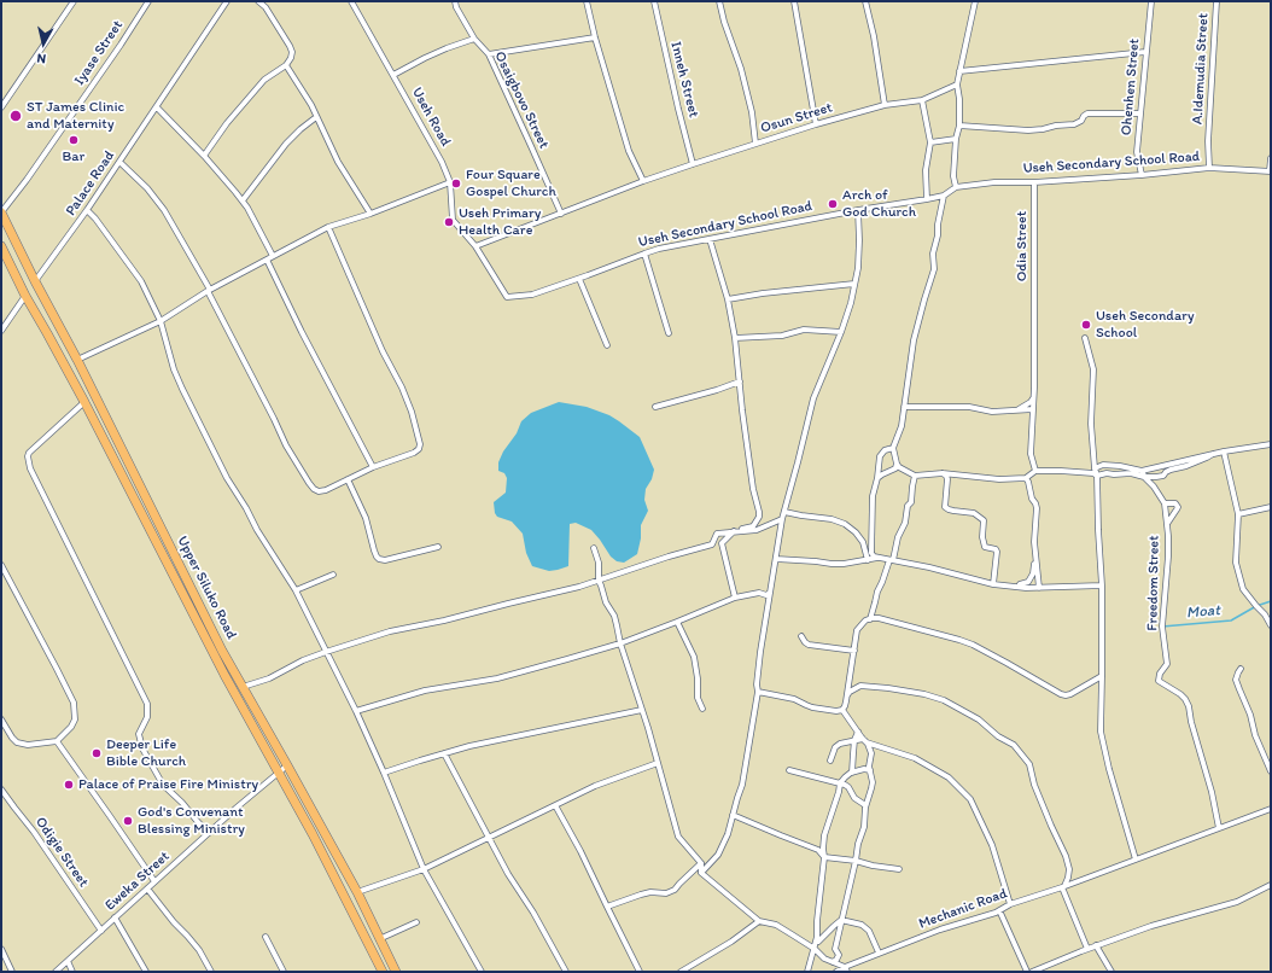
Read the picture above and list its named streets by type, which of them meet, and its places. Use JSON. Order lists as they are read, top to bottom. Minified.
{"streets":{"main road":["Upper Siluko Road"],"street":["Iyase Street","A.Idemudia Street","Inneh Street","Ohenhen Street","Osaigbovo Street","Useh Road","Osun Street","Useh Secondary School Road","Palace Road","Odia Street","Freedom Street","Odigie Street","Eweka Street","Mechanic Road"]},"crossings":[["Iyase Street","Upper Siluko Road"],["A.Idemudia Street","Useh Secondary School Road"],["Inneh Street","Osun Street"],["Ohenhen Street","Useh Secondary School Road"],["Osaigbovo Street","Osun Street"],["Useh Road","Osun Street"],["Useh Road","Useh Secondary School Road"],["Osun Street","Useh Secondary School Road"],["Useh Secondary School Road","Odia Street"],["Palace Road","Upper Siluko Road"],["Freedom Street","Mechanic Road"],["Upper Siluko Road","Eweka Street"],["Odigie Street","Eweka Street"]],"water":["Moat"],"places":["ST James Clinic and Maternity","Bar","Four Square Gospel Church","Arch of God Church","Useh Primary Health Care","Useh Secondary School","Deeper Life Bible Church","Palace of Praise Fire Ministry","God's Convenant Blessing Ministry"],"north":"bottom"}
